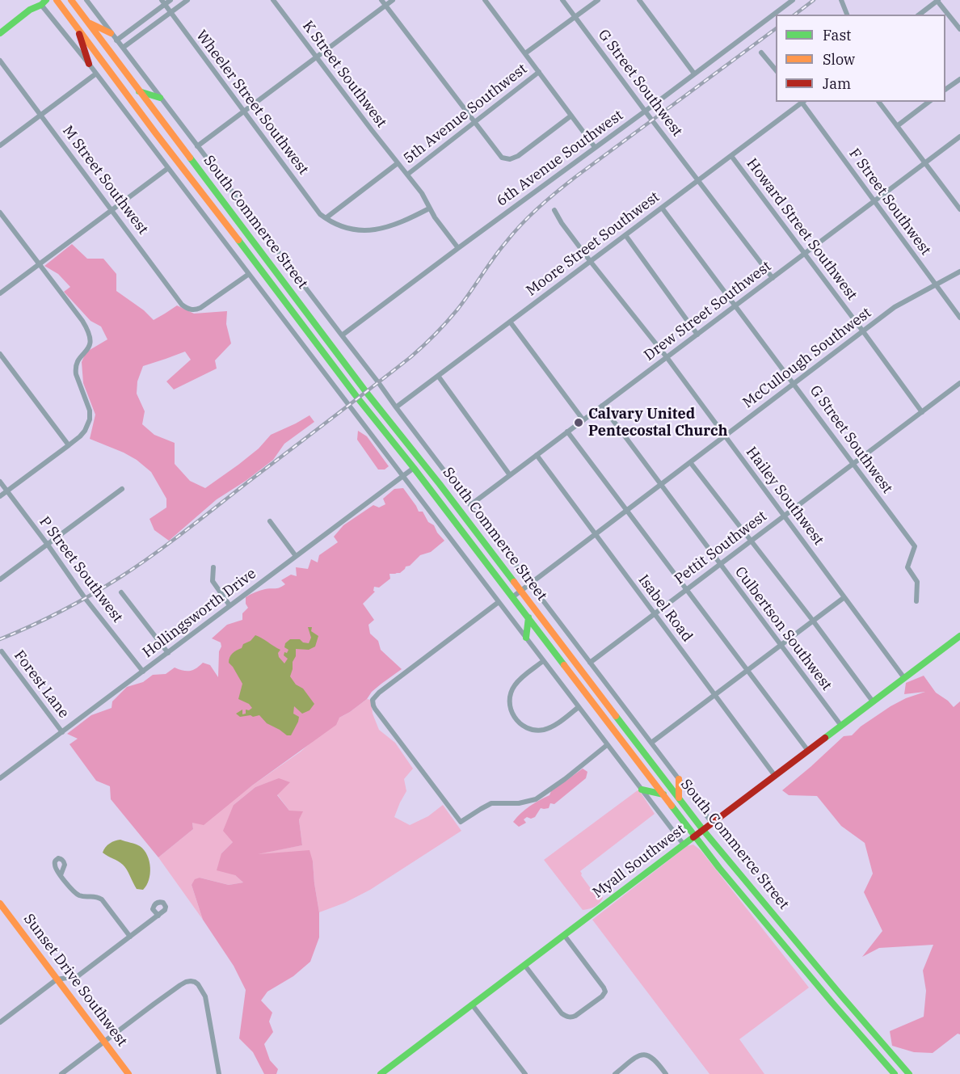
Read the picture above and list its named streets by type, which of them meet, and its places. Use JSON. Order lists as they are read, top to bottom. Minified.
{"streets":{"main road":["South Commerce Street","Myall Southwest","Sunset Drive Southwest"],"street":["K Street Southwest","G Street Southwest","Wheeler Street Southwest","5th Avenue Southwest","6th Avenue Southwest","M Street Southwest","F Street Southwest","Howard Street Southwest","Moore Street Southwest","Drew Street Southwest","McCullough Southwest","Hailey Southwest","Pettit Southwest","P Street Southwest","Isabel Road","Hollingsworth Drive","Culbertson Southwest","Forest Lane"]},"crossings":[["K Street Southwest","5th Avenue Southwest"],["G Street Southwest","5th Avenue Southwest"],["G Street Southwest","6th Avenue Southwest"],["G Street Southwest","Moore Street Southwest"],["G Street Southwest","Drew Street Southwest"],["G Street Southwest","McCullough Southwest"],["G Street Southwest","Pettit Southwest"],["Wheeler Street Southwest","5th Avenue Southwest"],["F Street Southwest","Drew Street Southwest"],["F Street Southwest","McCullough Southwest"],["South Commerce Street","McCullough Southwest"],["South Commerce Street","Hollingsworth Drive"],["South Commerce Street","Myall Southwest"],["Howard Street Southwest","Moore Street Southwest"],["Howard Street Southwest","Drew Street Southwest"],["Howard Street Southwest","McCullough Southwest"],["Howard Street Southwest","Pettit Southwest"],["Moore Street Southwest","Hailey Southwest"],["Drew Street Southwest","Hailey Southwest"],["Drew Street Southwest","Isabel Road"],["Drew Street Southwest","Culbertson Southwest"],["McCullough Southwest","Hailey Southwest"],["McCullough Southwest","Isabel Road"],["McCullough Southwest","Culbertson Southwest"],["Hailey Southwest","Pettit Southwest"],["Hailey Southwest","Myall Southwest"],["Pettit Southwest","Isabel Road"],["Pettit Southwest","Culbertson Southwest"],["P Street Southwest","Hollingsworth Drive"],["Isabel Road","Myall Southwest"],["Hollingsworth Drive","Forest Lane"],["Culbertson Southwest","Myall Southwest"]],"places":["Calvary United Pentecostal Church"],"legend":["Fast","Slow","Jam"]}
